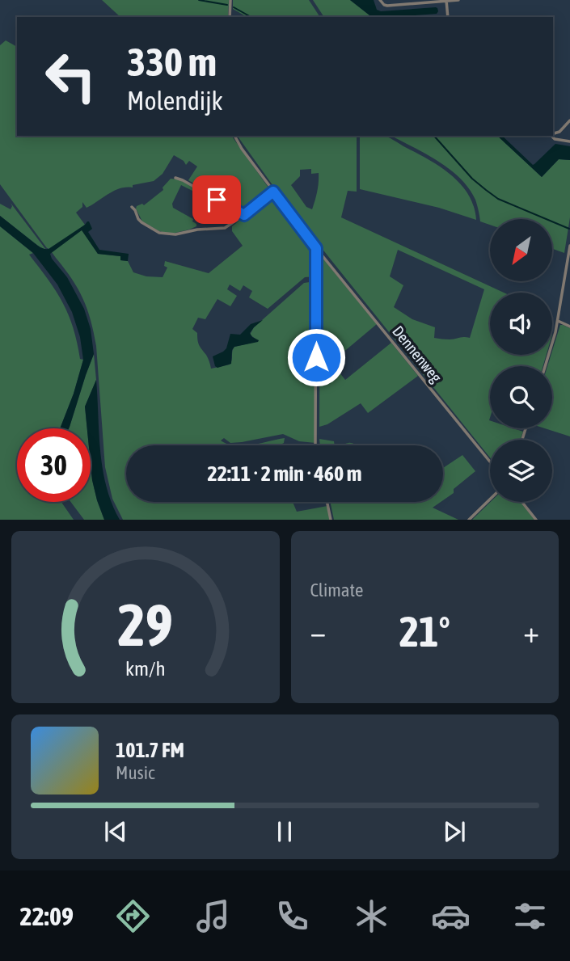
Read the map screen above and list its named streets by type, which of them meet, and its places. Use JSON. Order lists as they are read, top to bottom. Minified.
{"streets":{"street":["Dennenweg"]},"north":"bottom left","page":{"turn":["330 m","Molendijk"],"limit":"30","trip":"22:11 · 2 min · 460 m","tile":"Climate","heat":["−","21°","+"],"song":["101.7 FM","Music"],"tabs":"22:09","gauge":["29","km/h"]}}
